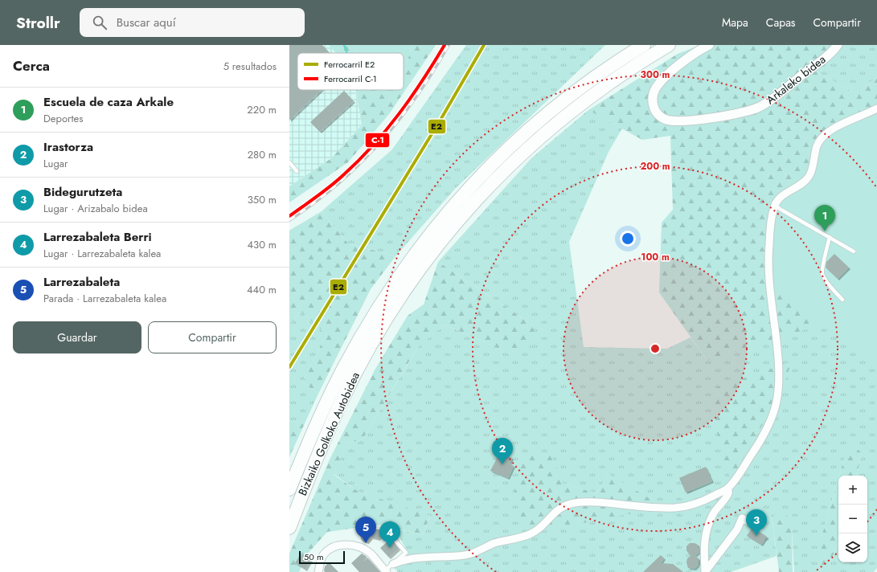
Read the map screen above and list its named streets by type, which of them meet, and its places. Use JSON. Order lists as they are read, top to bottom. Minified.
{"streets":{"highway":["Bizkaiko Golkoko Autobidea"],"street":["Arkaleko bidea"]},"lines":["rail line E2","rail line C-1"],"legend":["Ferrocarril E2","Ferrocarril C-1"],"scale_bar":"50 m","page":{"header":"Strollr","search":"Buscar aquí","nav":["Mapa","Capas","Compartir"],"heading":["Cerca","5 resultados"],"list":[{"mark":"1","name":"Escuela de caza Arkale","note":"Deportes","value":"220 m"},{"mark":"2","name":"Irastorza","note":"Lugar","value":"280 m"},{"mark":"3","name":"Bidegurutzeta","note":"Lugar · Arizabalo bidea","value":"350 m"},{"mark":"4","name":"Larrezabaleta Berri","note":"Lugar · Larrezabaleta kalea","value":"430 m"},{"mark":"5","name":"Larrezabaleta","note":"Parada · Larrezabaleta kalea","value":"440 m"}],"pins":["1","2","3","5","4"],"buttons":["Guardar","Compartir"],"map_buttons":["+","−"],"scale":"50 m"},"rings":["300 m","200 m","100 m"]}
